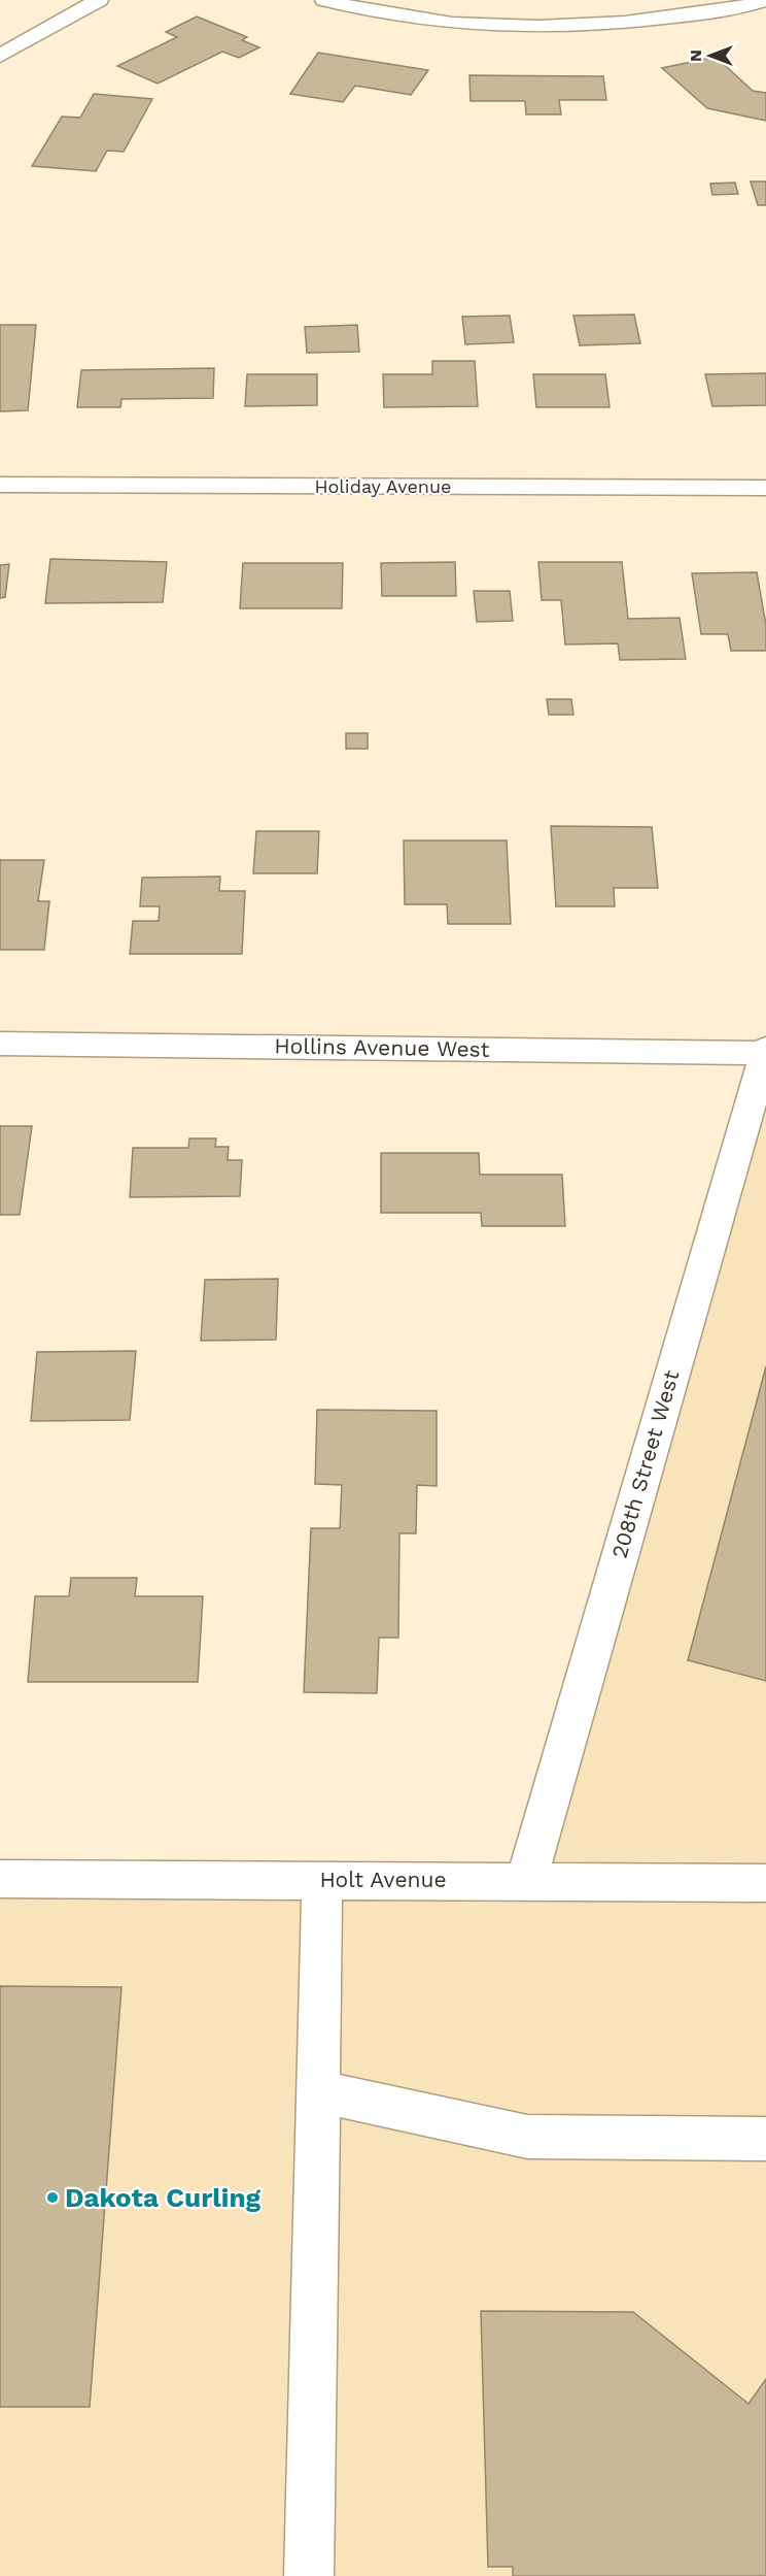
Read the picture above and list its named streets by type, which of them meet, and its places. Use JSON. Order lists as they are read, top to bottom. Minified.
{"streets":{"street":["Holiday Avenue","Hollins Avenue West","208th Street West","Holt Avenue"]},"crossings":[["Hollins Avenue West","208th Street West"],["208th Street West","Holt Avenue"]],"places":["Dakota Curling"],"north":"left"}
